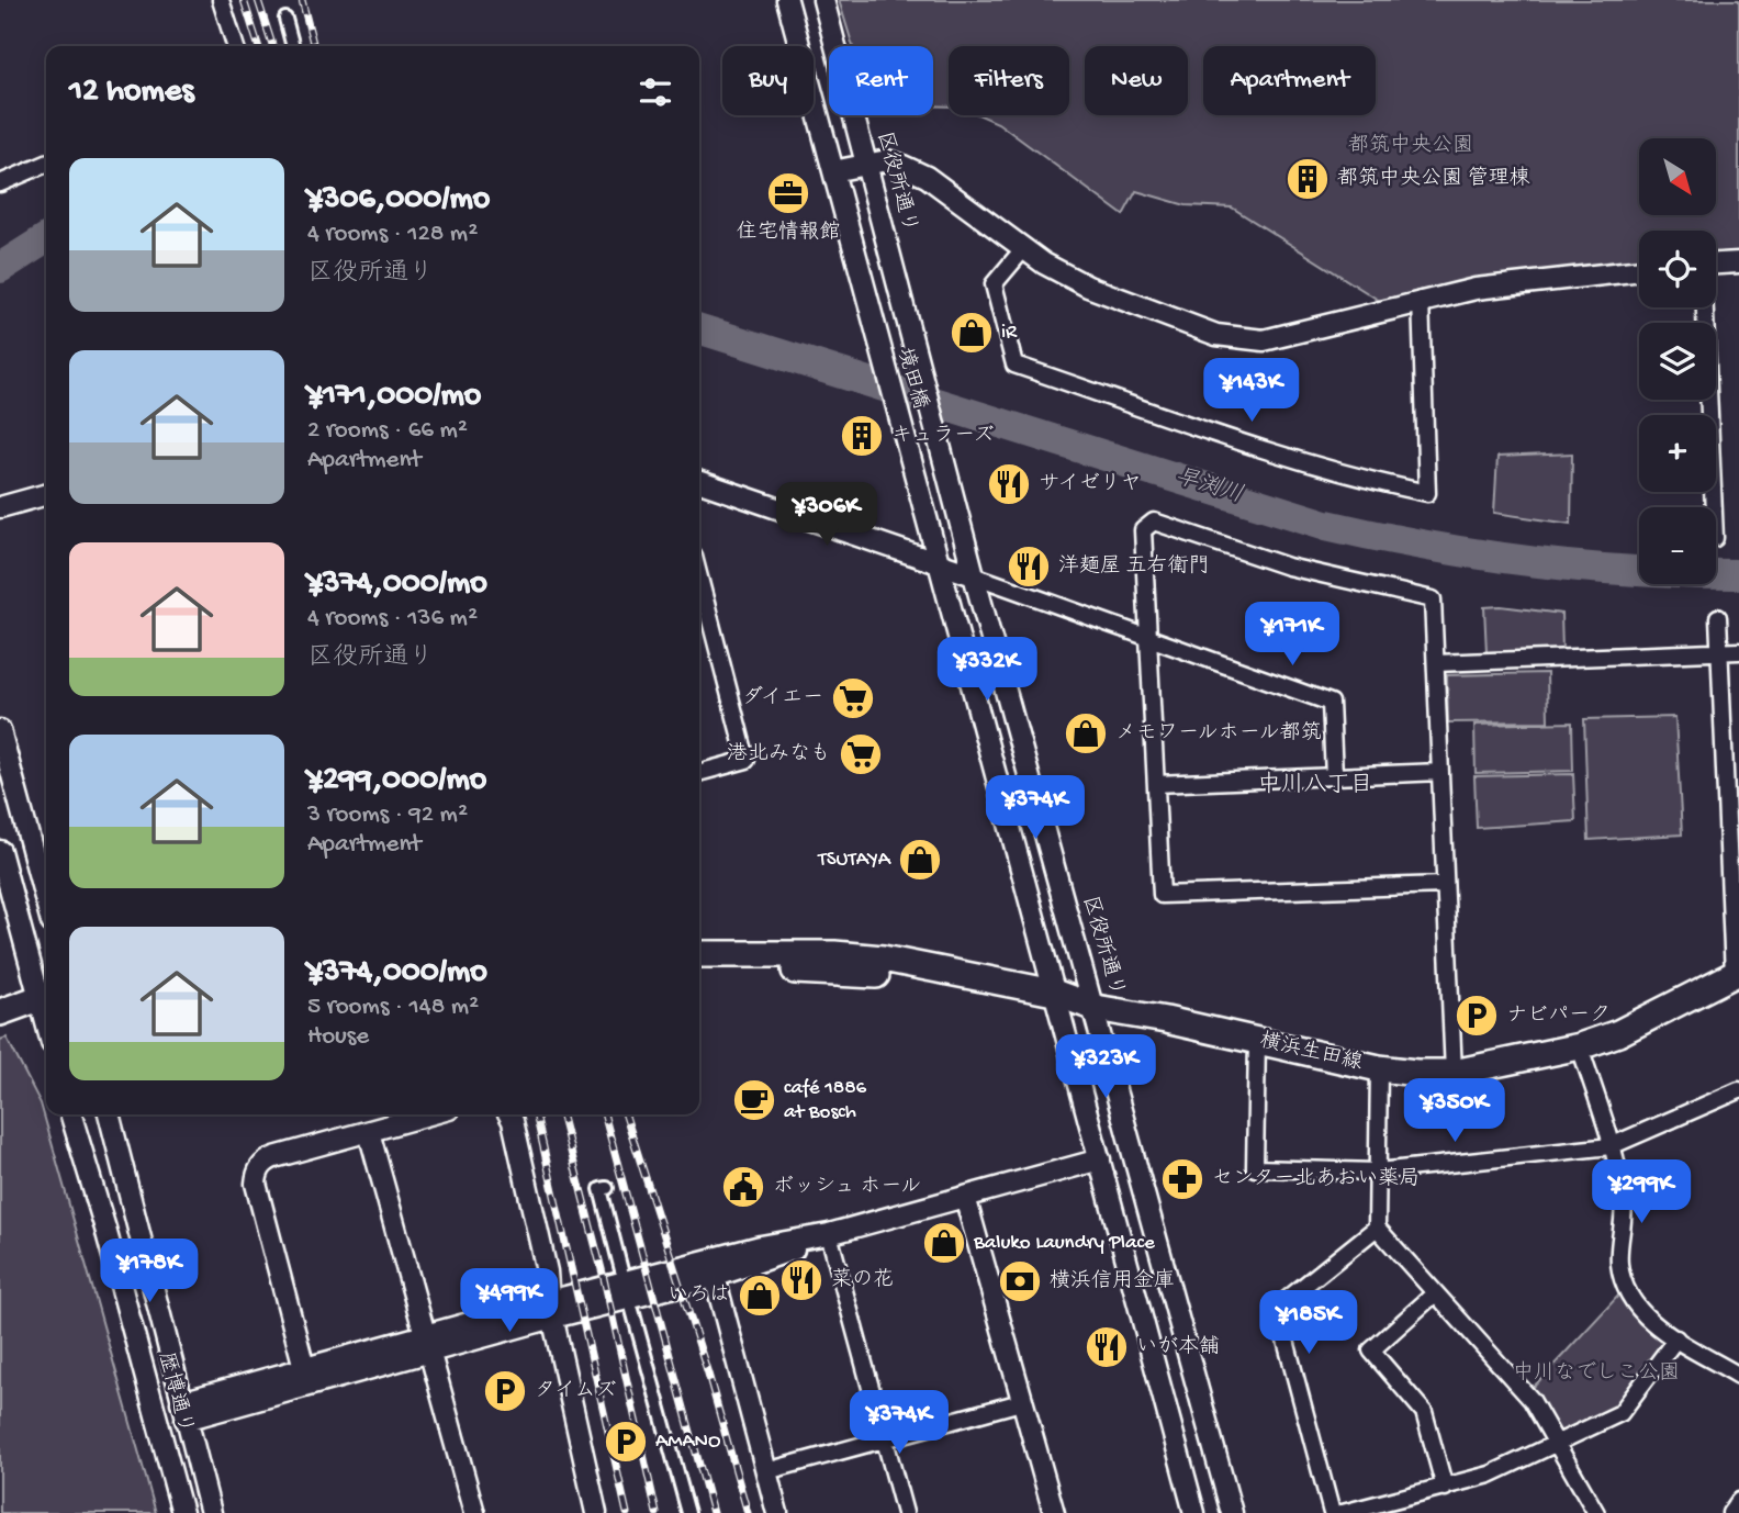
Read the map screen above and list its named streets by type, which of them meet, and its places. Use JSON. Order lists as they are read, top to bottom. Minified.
{"streets":{"main road":["横浜生田線"],"street":["区役所通り","境田橋","歴博通り"]},"crossings":[["区役所通り","境田橋"],["区役所通り","横浜生田線"]],"districts":["中川八丁目"],"water":["早渕川"],"parks":["都筑中央公園","中川なでしこ公園"],"places":{"building":["都筑中央公園 管理棟","キュラーズ"],"office":["住宅情報館"],"shop":["iR","メモワールホール都筑","TSUTAYA","Baluko Laundry Place","いろは"],"restaurant":["サイゼリヤ","洋麺屋 五右衛門","菜の花","いが本舗"],"supermarket":["ダイエー","港北みなも"],"parking":["ナビパーク","タイムズ","AMANO"],"cafe":["café 1886 at Bosch"],"pharmacy":["センター北あおい薬局"],"public building":["ボッシュ ホール"],"bank":["横浜信用金庫"]},"north":"bottom right","page":{"chip":["Buy","Rent","Filters","New","Apartment"],"heading":"12 homes","map_buttons":["+","−"],"list":[{"name":"¥306,000/mo","note":"4 rooms · 128 m² · 区役所通り"},{"name":"¥171,000/mo","note":"2 rooms · 66 m² · Apartment"},{"name":"¥374,000/mo","note":"4 rooms · 136 m² · 区役所通り"},{"name":"¥299,000/mo","note":"3 rooms · 92 m² · Apartment"},{"name":"¥374,000/mo","note":"5 rooms · 148 m² · House"}],"price":["¥143K","¥306K","¥171K","¥332K","¥374K","¥323K","¥350K","¥299K","¥178K","¥499K","¥185K","¥374K"]}}
